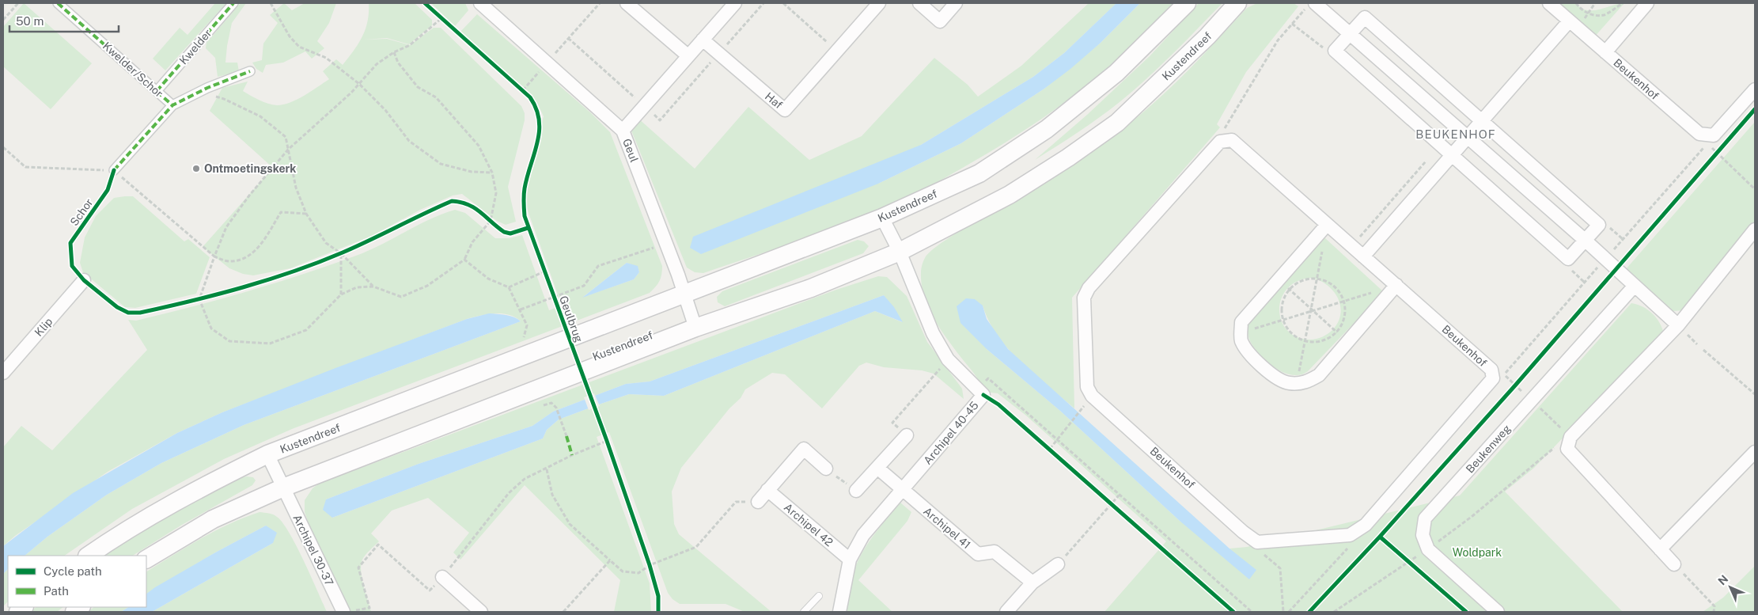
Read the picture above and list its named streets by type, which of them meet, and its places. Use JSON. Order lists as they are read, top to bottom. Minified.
{"streets":{"main road":["Kustendreef"],"street":["Kwelder","Kwelder/Schor","Beukenhof","Haf","Geul","Klip","Archipel 40-45","Beukenweg","Archipel 42","Archipel 41","Archipel 30-37"],"cycle path":["Schor","Geulbrug"]},"crossings":[["Kwelder","Kwelder/Schor"],["Kustendreef","Geul"],["Kustendreef","Archipel 40-45"],["Kustendreef","Archipel 30-37"],["Archipel 40-45","Archipel 41"]],"districts":["BEUKENHOF"],"parks":["Woldpark"],"places":["Ontmoetingskerk"],"legend":["Cycle path","Path"],"scale_bar":"50 m","north":"top left"}
